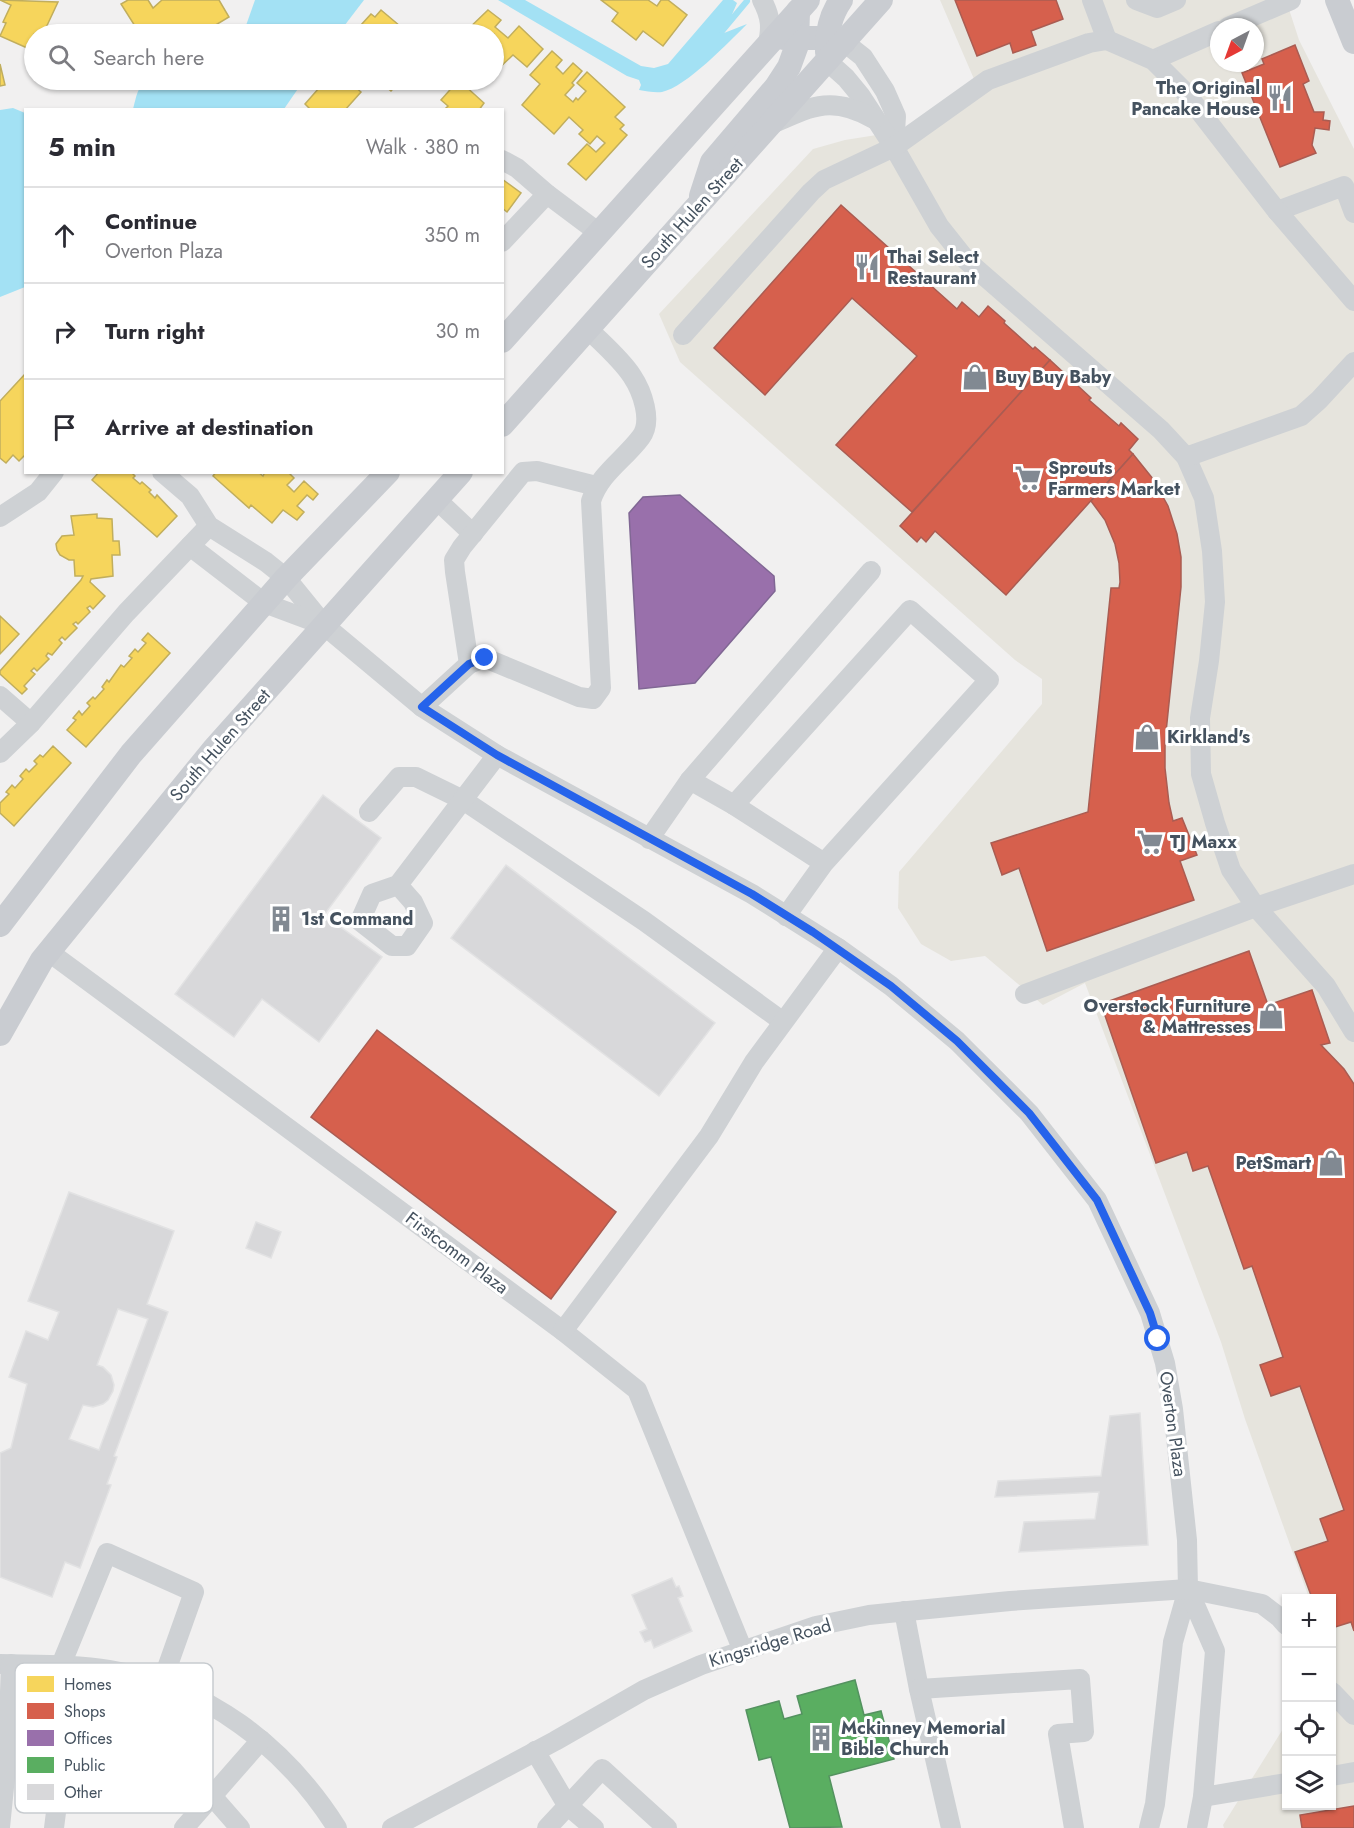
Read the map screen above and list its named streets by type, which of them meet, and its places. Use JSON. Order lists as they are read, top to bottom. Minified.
{"streets":{"main road":["South Hulen Street"],"street":["Firstcomm Plaza","Overton Plaza","Kingsridge Road"]},"crossings":[["South Hulen Street","Firstcomm Plaza"],["South Hulen Street","Overton Plaza"],["Firstcomm Plaza","Kingsridge Road"],["Overton Plaza","Kingsridge Road"]],"places":{"restaurant":["The Original Pancake House","Thai Select Restaurant"],"shop":["Buy Buy Baby","Kirkland's","Overstock Furniture & Mattresses","PetSmart"],"supermarket":["Sprouts Farmers Market","TJ Maxx"],"building":["1st Command","Mckinney Memorial Bible Church"]},"legend":["Homes","Shops","Offices","Public","Other"],"north":"bottom left","page":{"search":"Search here","heading":["5 min","Walk · 380 m"],"list":[["Continue","Overton Plaza","350 m"],["Turn right","30 m"],"Arrive at destination"],"map_buttons":["+","−"]}}
